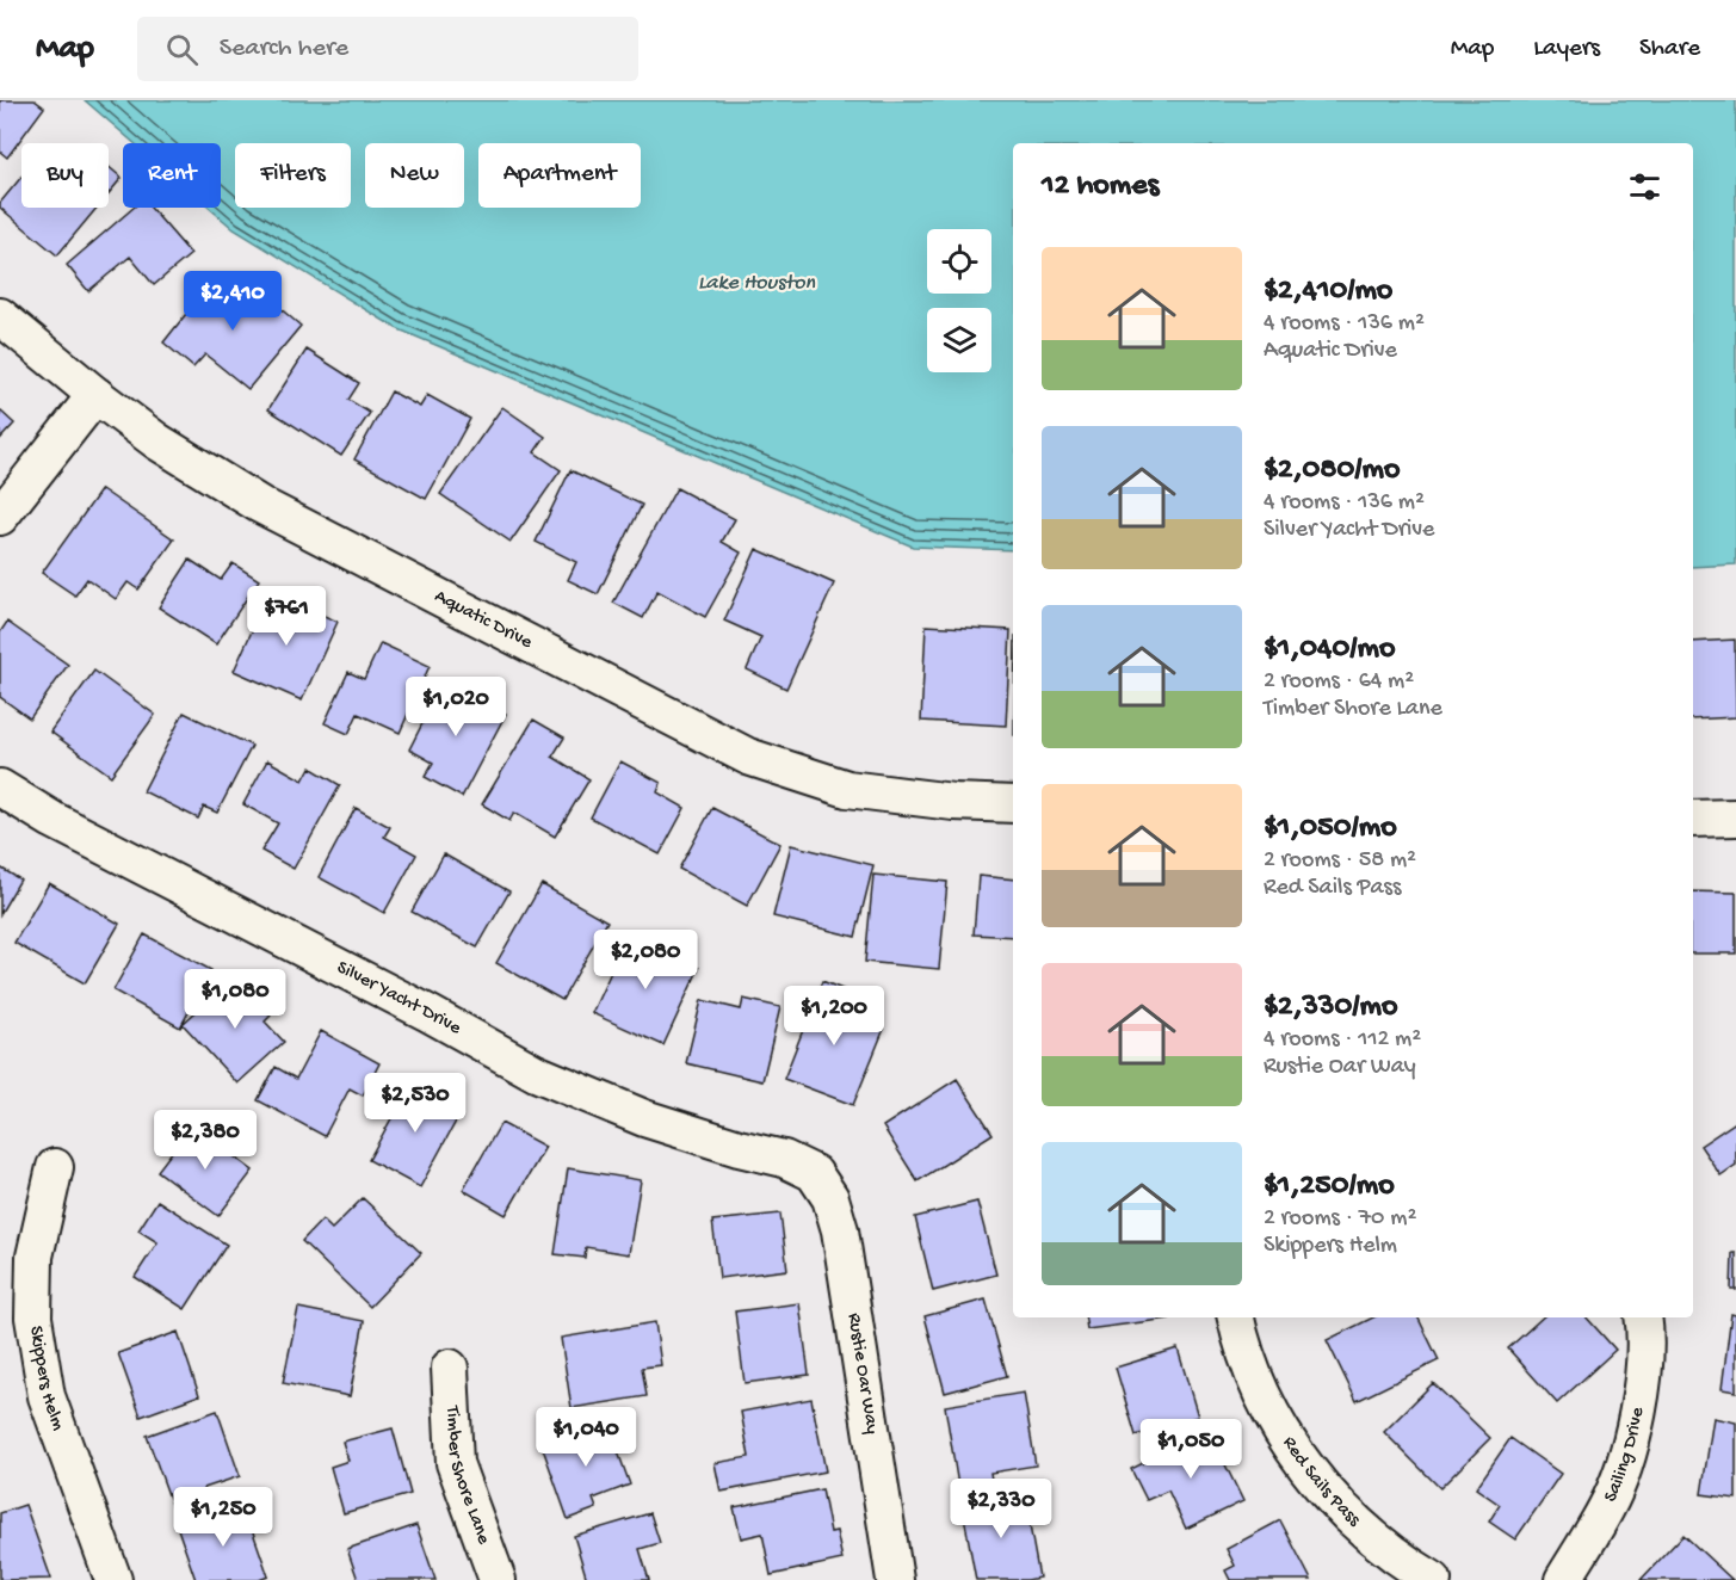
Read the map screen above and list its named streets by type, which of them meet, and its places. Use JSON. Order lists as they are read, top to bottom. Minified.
{"streets":{"street":["Aquatic Drive","Silver Yacht Drive","Rustie Oar Way","Skippers Helm","Sailing Drive","Timber Shore Lane","Red Sails Pass"]},"crossings":[["Silver Yacht Drive","Rustie Oar Way"]],"water":["Lake Houston"],"page":{"header":"Map","search":"Search here","nav":["Map","Layers","Share"],"chip":["Buy","Rent","Filters","New","Apartment"],"heading":"12 homes","list":[{"name":"$2,410/mo","note":"4 rooms · 136 m² · Aquatic Drive"},{"name":"$2,080/mo","note":"4 rooms · 136 m² · Silver Yacht Drive"},{"name":"$1,040/mo","note":"2 rooms · 64 m² · Timber Shore Lane"},{"name":"$1,050/mo","note":"2 rooms · 58 m² · Red Sails Pass"},{"name":"$2,330/mo","note":"4 rooms · 112 m² · Rustie Oar Way"},{"name":"$1,250/mo","note":"2 rooms · 70 m² · Skippers Helm"}],"price":["$2,410","$761","$1,020","$2,080","$1,080","$1,200","$2,530","$2,380","$1,040","$1,050","$2,330","$1,250"]}}
